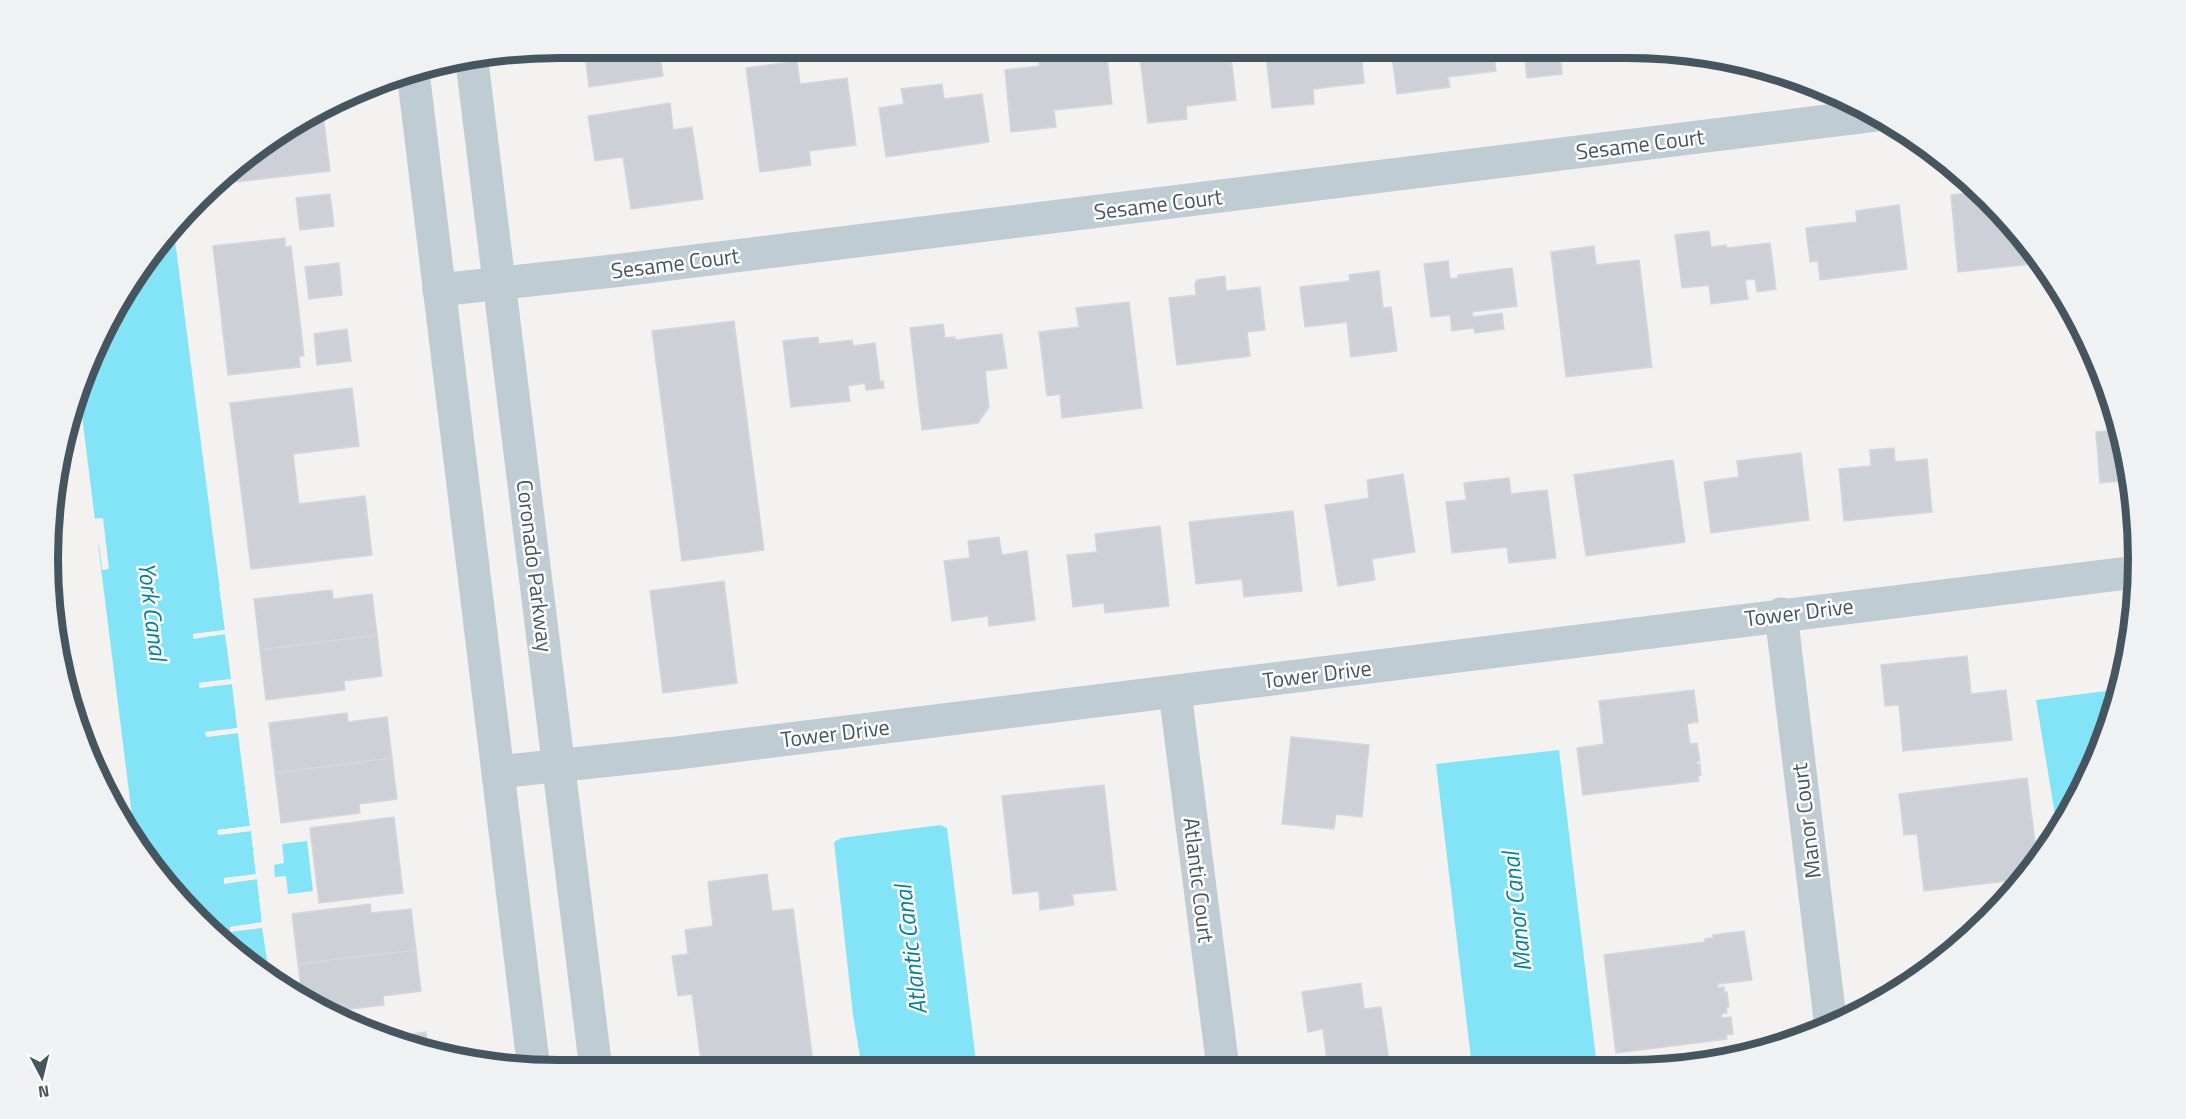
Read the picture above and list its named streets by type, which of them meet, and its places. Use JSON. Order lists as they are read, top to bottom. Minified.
{"streets":{"street":["Sesame Court","Coronado Parkway","Tower Drive","Manor Court","Atlantic Court"]},"crossings":[["Sesame Court","Coronado Parkway"],["Coronado Parkway","Tower Drive"],["Tower Drive","Manor Court"],["Tower Drive","Atlantic Court"]],"water":["York Canal","Manor Canal","Atlantic Canal"],"north":"bottom"}
